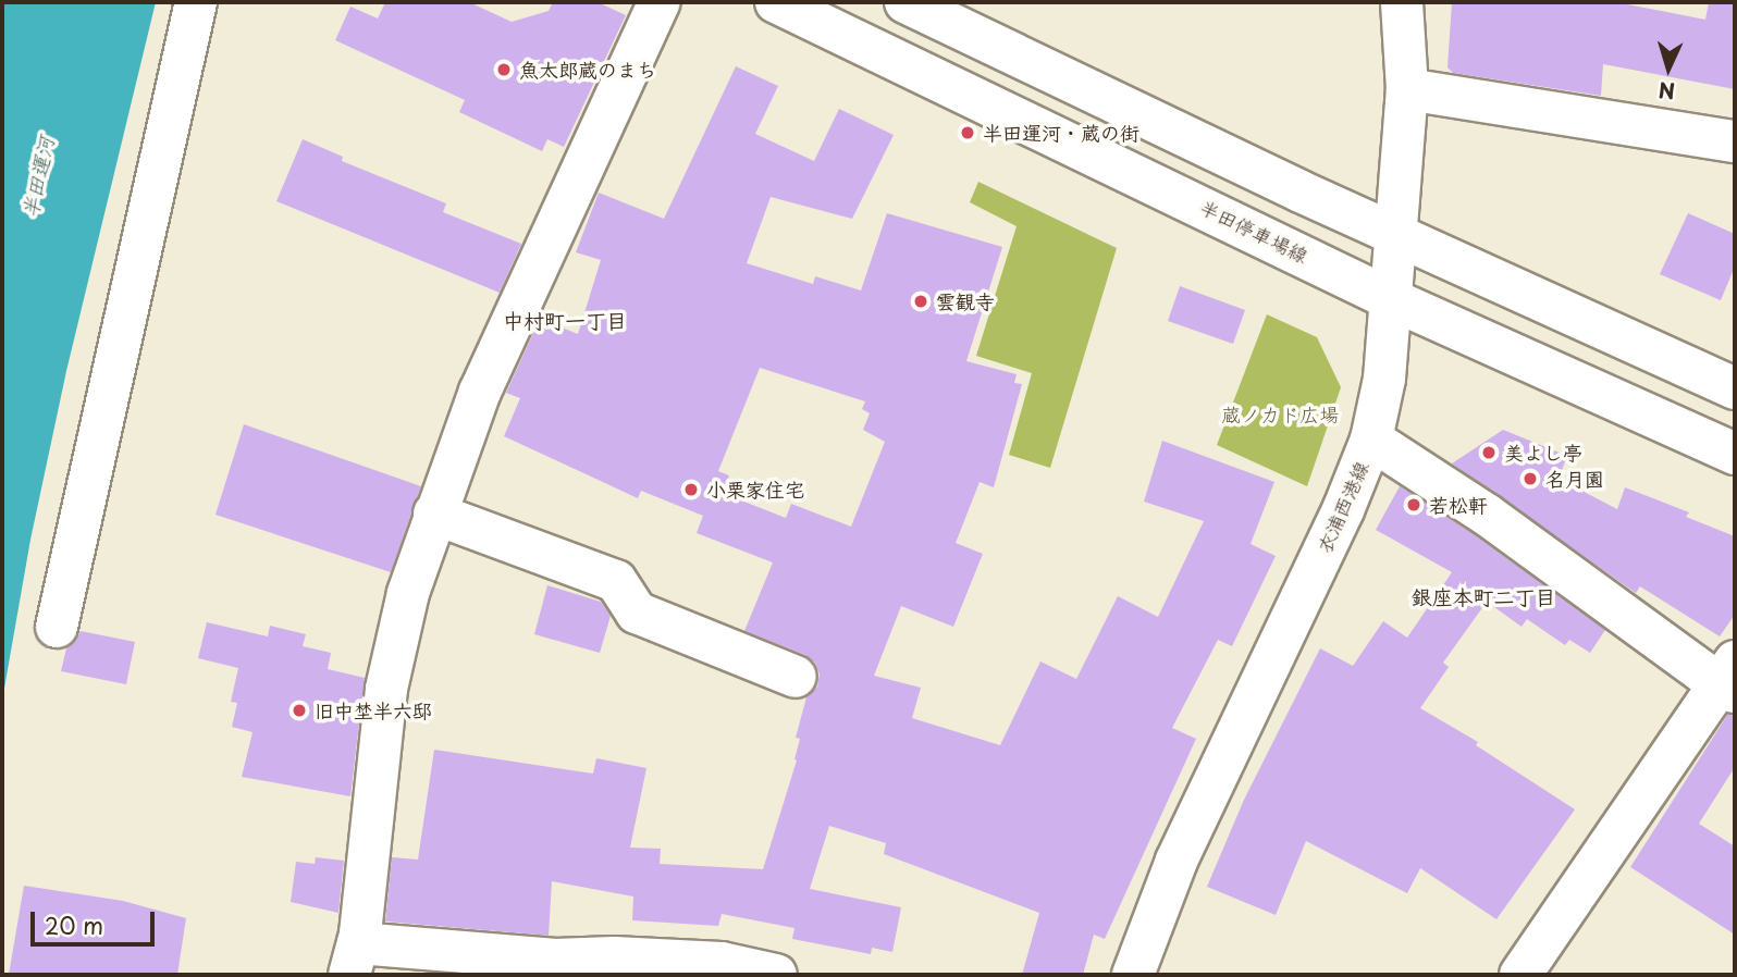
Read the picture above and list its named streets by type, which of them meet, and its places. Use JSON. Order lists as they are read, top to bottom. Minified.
{"streets":{"street":["半田停車場線","衣浦西港線"]},"crossings":[["半田停車場線","衣浦西港線"]],"districts":["中村町一丁目","銀座本町二丁目"],"water":["半田運河"],"parks":["蔵ノカド広場"],"places":["魚太郎蔵のまち","半田運河・蔵の街","雲観寺","美よし亭","名月園","小栗家住宅","若松軒","旧中埜半六邸"],"scale_bar":"20 m","north":"bottom"}
